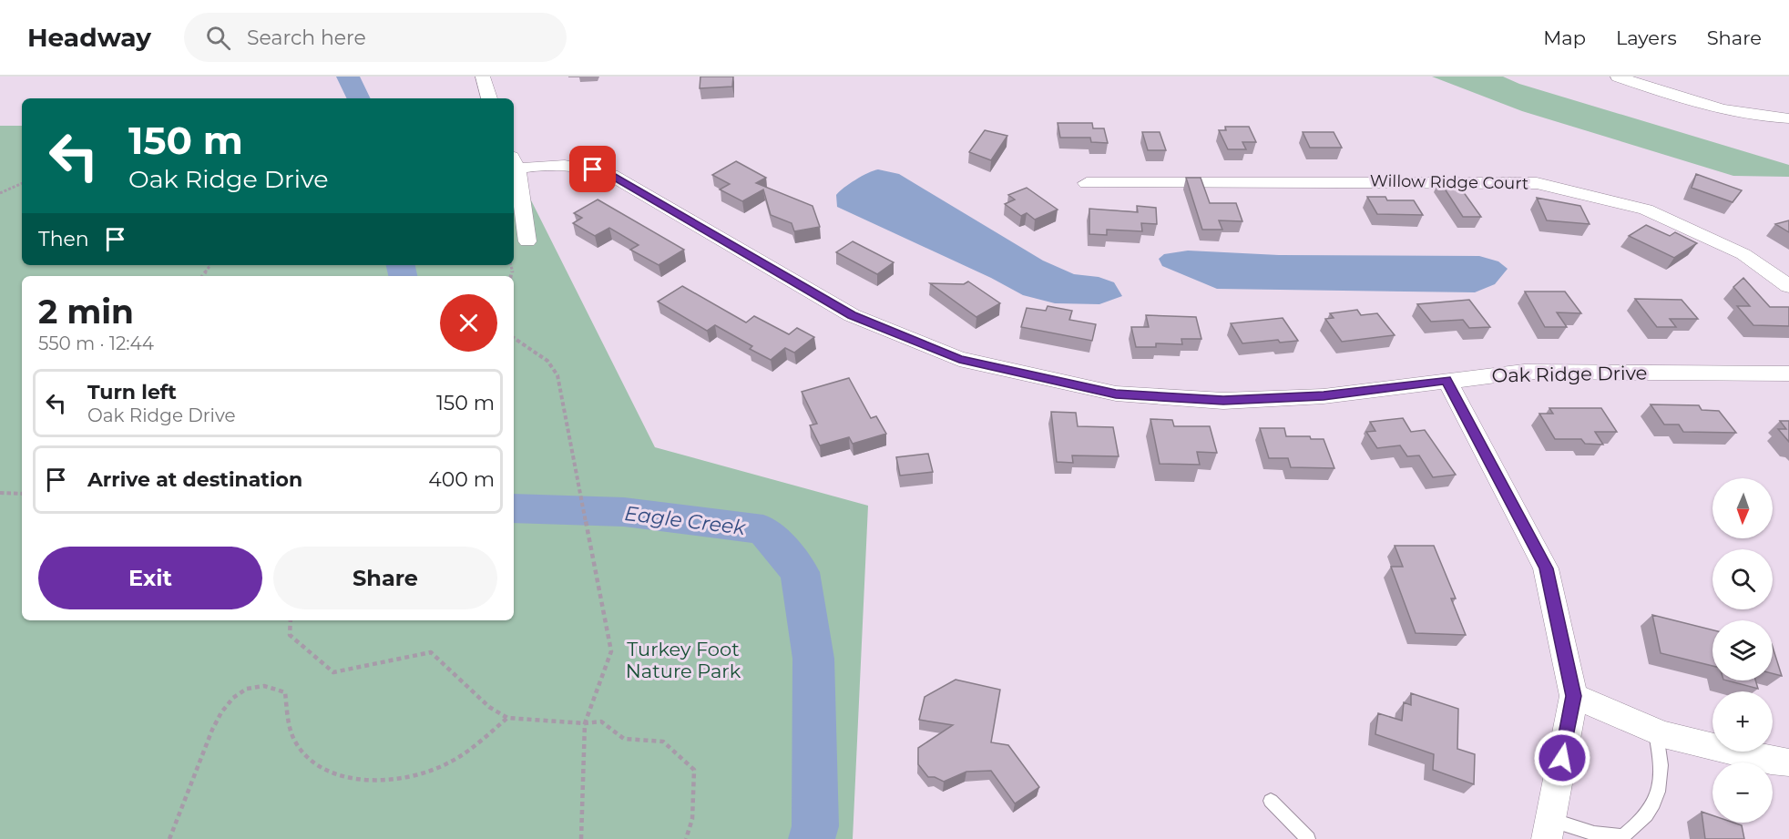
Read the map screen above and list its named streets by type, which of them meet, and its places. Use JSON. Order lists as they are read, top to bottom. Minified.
{"streets":{"street":["Willow Ridge Court","Oak Ridge Drive"]},"water":["Eagle Creek"],"parks":["Turkey Foot Nature Park"],"north":"bottom","page":{"header":"Headway","search":"Search here","nav":["Map","Layers","Share"],"turn":["150 m","Oak Ridge Drive"],"then":"Then","heading":["2 min","550 m · 12:44"],"list":[{"name":"Turn left","note":"Oak Ridge Drive","value":"150 m"},{"name":"Arrive at destination","value":"400 m"}],"map_buttons":["+","−"],"buttons":["Exit","Share"]}}
